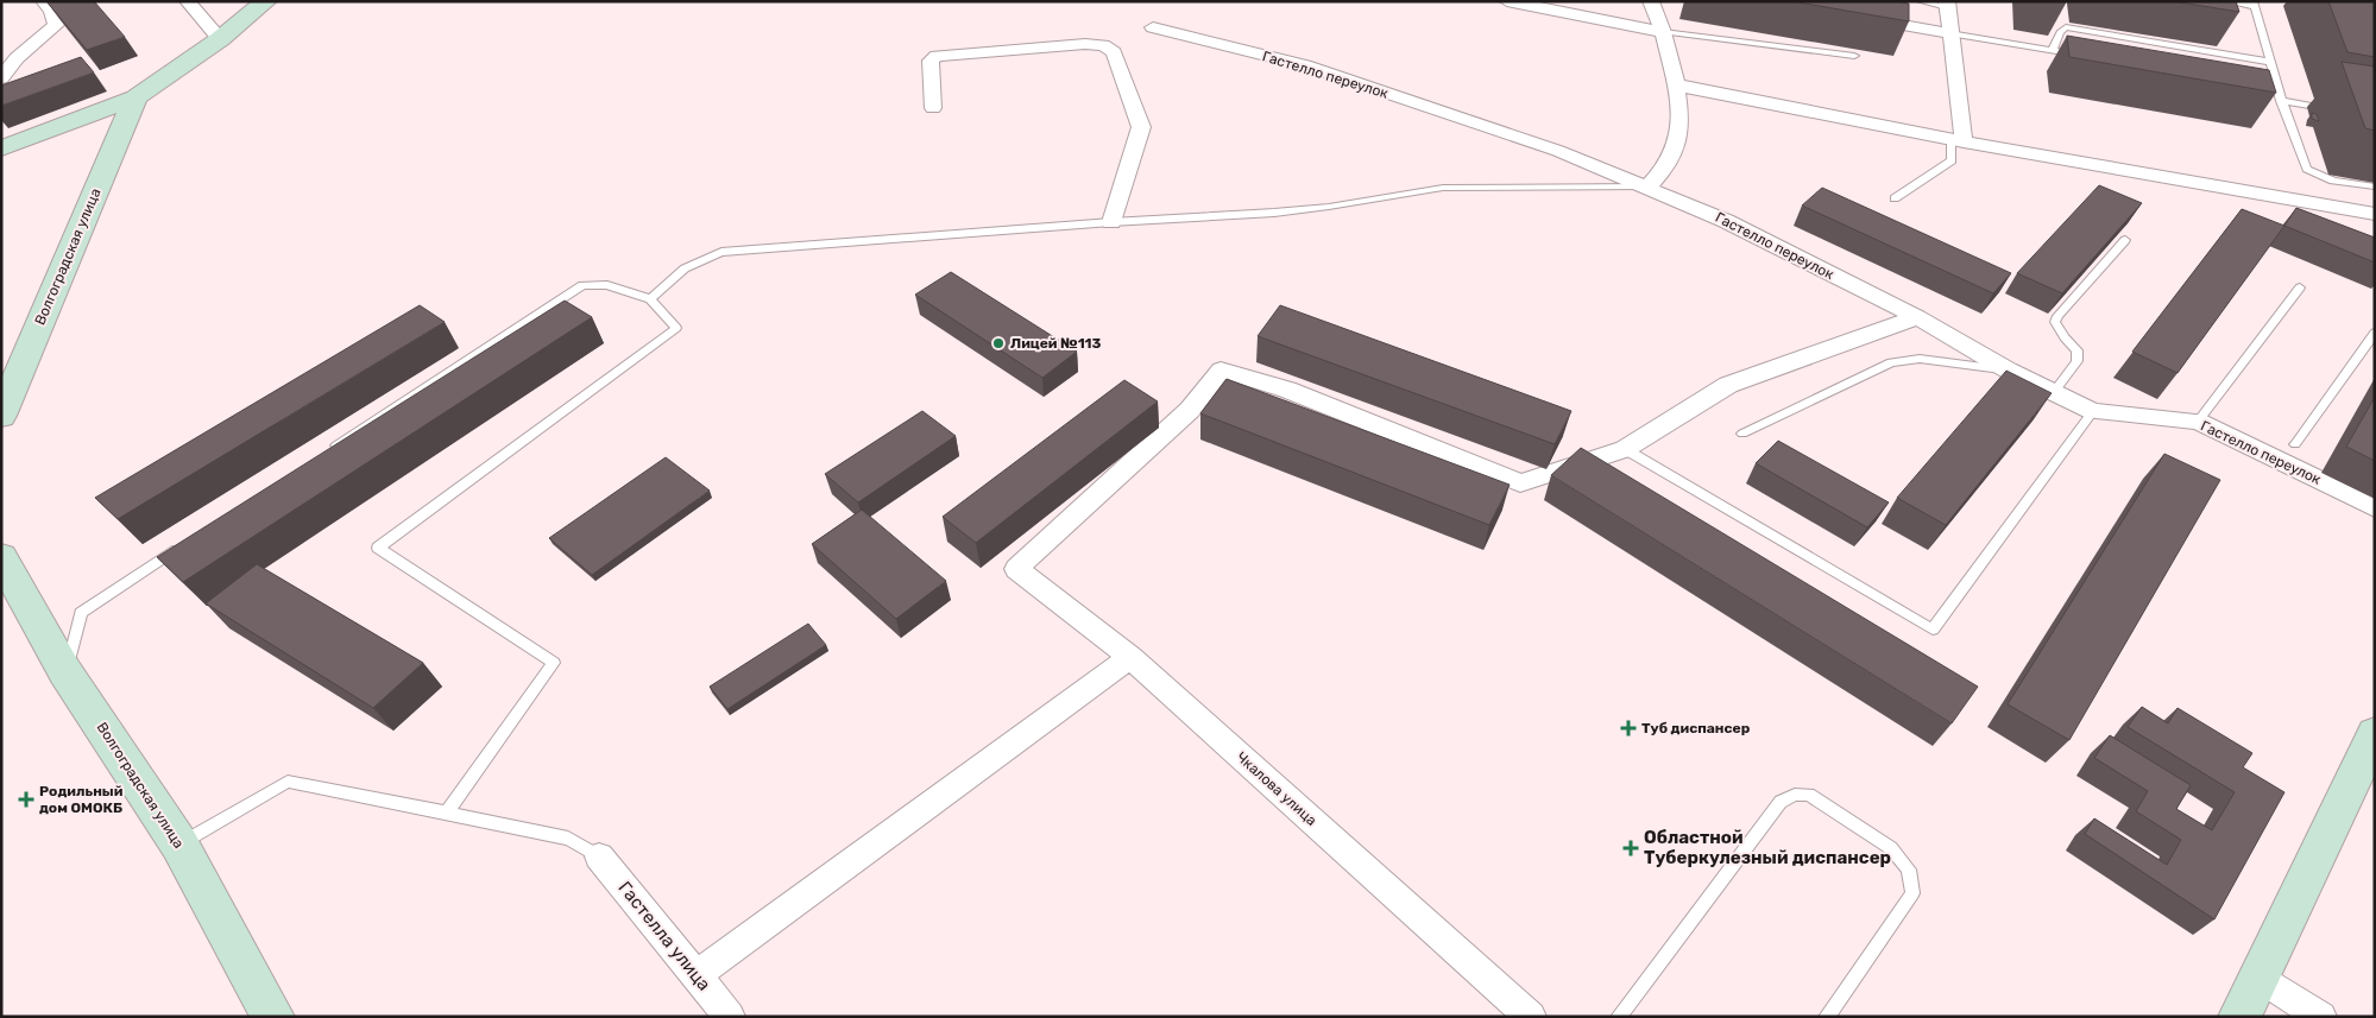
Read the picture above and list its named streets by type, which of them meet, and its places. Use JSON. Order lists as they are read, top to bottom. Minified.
{"streets":{"street":["Гастелло переулок","Волгоградская улица","Чкалова улица","Гастелла улица"]},"places":{"other":["Лицей №113"],"health":["Туб диспансер","Родильный дом ОМОКБ","Областной Туберкулезный диспансер"]}}
